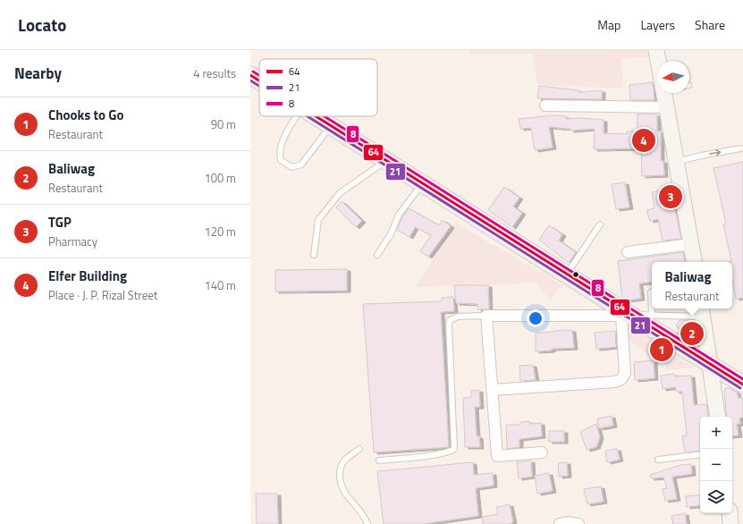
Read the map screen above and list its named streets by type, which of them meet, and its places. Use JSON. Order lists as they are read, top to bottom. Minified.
{"lines":["transit line 8","transit line 64","transit line 21"],"legend":["64","21","8"],"north":"left","page":{"header":"Locato","nav":["Map","Layers","Share"],"heading":["Nearby","4 results"],"list":[{"mark":"1","name":"Chooks to Go","note":"Restaurant","value":"90 m"},{"mark":"2","name":"Baliwag","note":"Restaurant","value":"100 m"},{"mark":"3","name":"TGP","note":"Pharmacy","value":"120 m"},{"mark":"4","name":"Elfer Building","note":"Place · J. P. Rizal Street","value":"140 m"}],"pins":["4","3","2","1"],"popup":["Baliwag","Restaurant"],"map_buttons":["+","−"]}}
